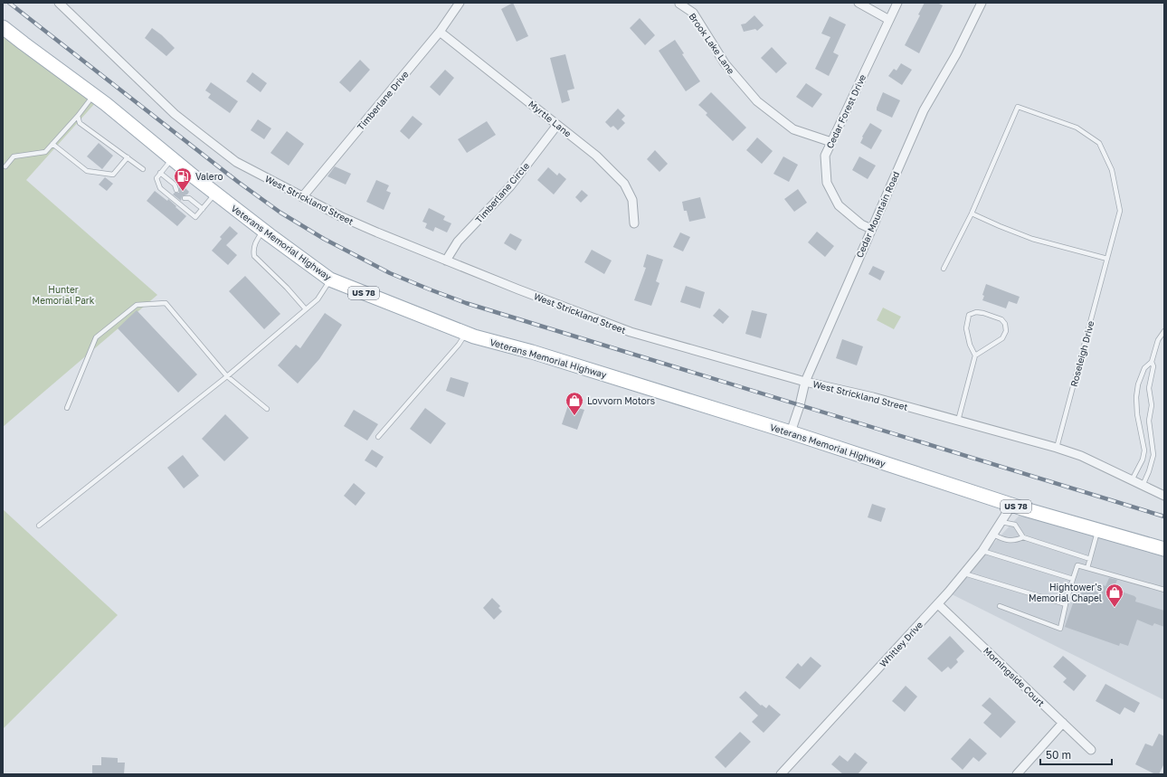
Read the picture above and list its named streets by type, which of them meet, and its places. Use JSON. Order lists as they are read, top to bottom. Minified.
{"streets":{"main road":["Veterans Memorial Highway","US 78"],"street":["Brook Lake Lane","Timberlane Drive","Cedar Forest Drive","Myrtle Lane","Timberlane Circle","West Strickland Street","Cedar Mountain Road","Whitley Drive","Morningside Court"],"lane":["Roseleigh Drive"]},"crossings":[["Brook Lake Lane","Cedar Forest Drive"],["Timberlane Drive","Myrtle Lane"],["Timberlane Drive","West Strickland Street"],["Cedar Forest Drive","Cedar Mountain Road"],["Myrtle Lane","Timberlane Circle"],["Timberlane Circle","West Strickland Street"],["West Strickland Street","Cedar Mountain Road"],["West Strickland Street","Roseleigh Drive"],["Cedar Mountain Road","Veterans Memorial Highway"],["Veterans Memorial Highway","Whitley Drive"],["Whitley Drive","Morningside Court"]],"parks":["Hunter Memorial Park"],"places":{"fuel station":["Valero"],"shop":["Lovvorn Motors","Hightower's Memorial Chapel"]},"scale_bar":"50 m"}
